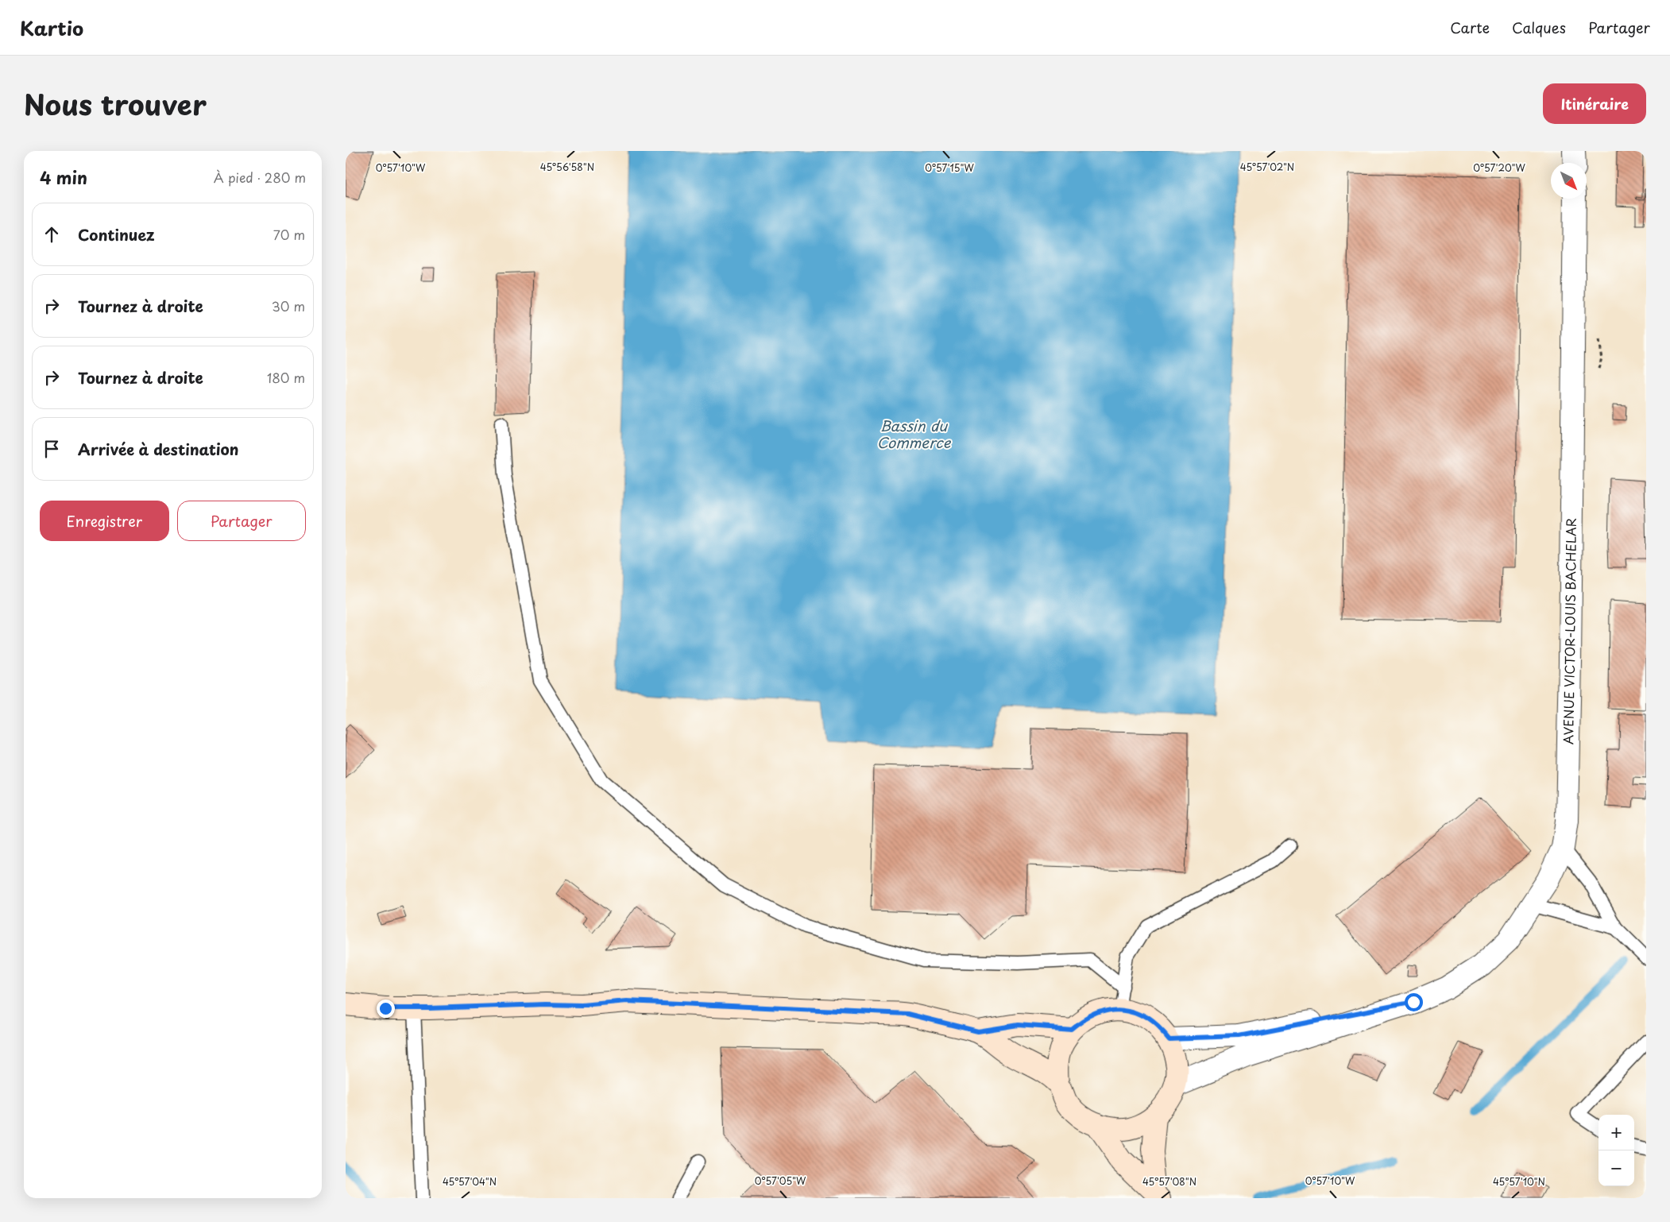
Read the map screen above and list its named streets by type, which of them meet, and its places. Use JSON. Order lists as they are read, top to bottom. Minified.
{"streets":{"street":["AVENUE VICTOR-LOUIS BACHELAR"]},"water":["Bassin du Commerce"],"north":"bottom right","page":{"header":"Kartio","nav":["Carte","Calques","Partager"],"title":"Nous trouver","buttons":["Itinéraire",["Enregistrer","Partager"]],"heading":["4 min","À pied · 280 m"],"list":[["Continuez","70 m"],["Tournez à droite","30 m"],["Tournez à droite","180 m"],"Arrivée à destination"],"map_buttons":["+","−"]},"coordinates":["45°56'58\"N","45°57'02\"N","0°57'10\"W","0°57'15\"W","0°57'20\"W","0°57'05\"W","45°57'04\"N","45°57'08\"N","45°57'10\"N"]}
